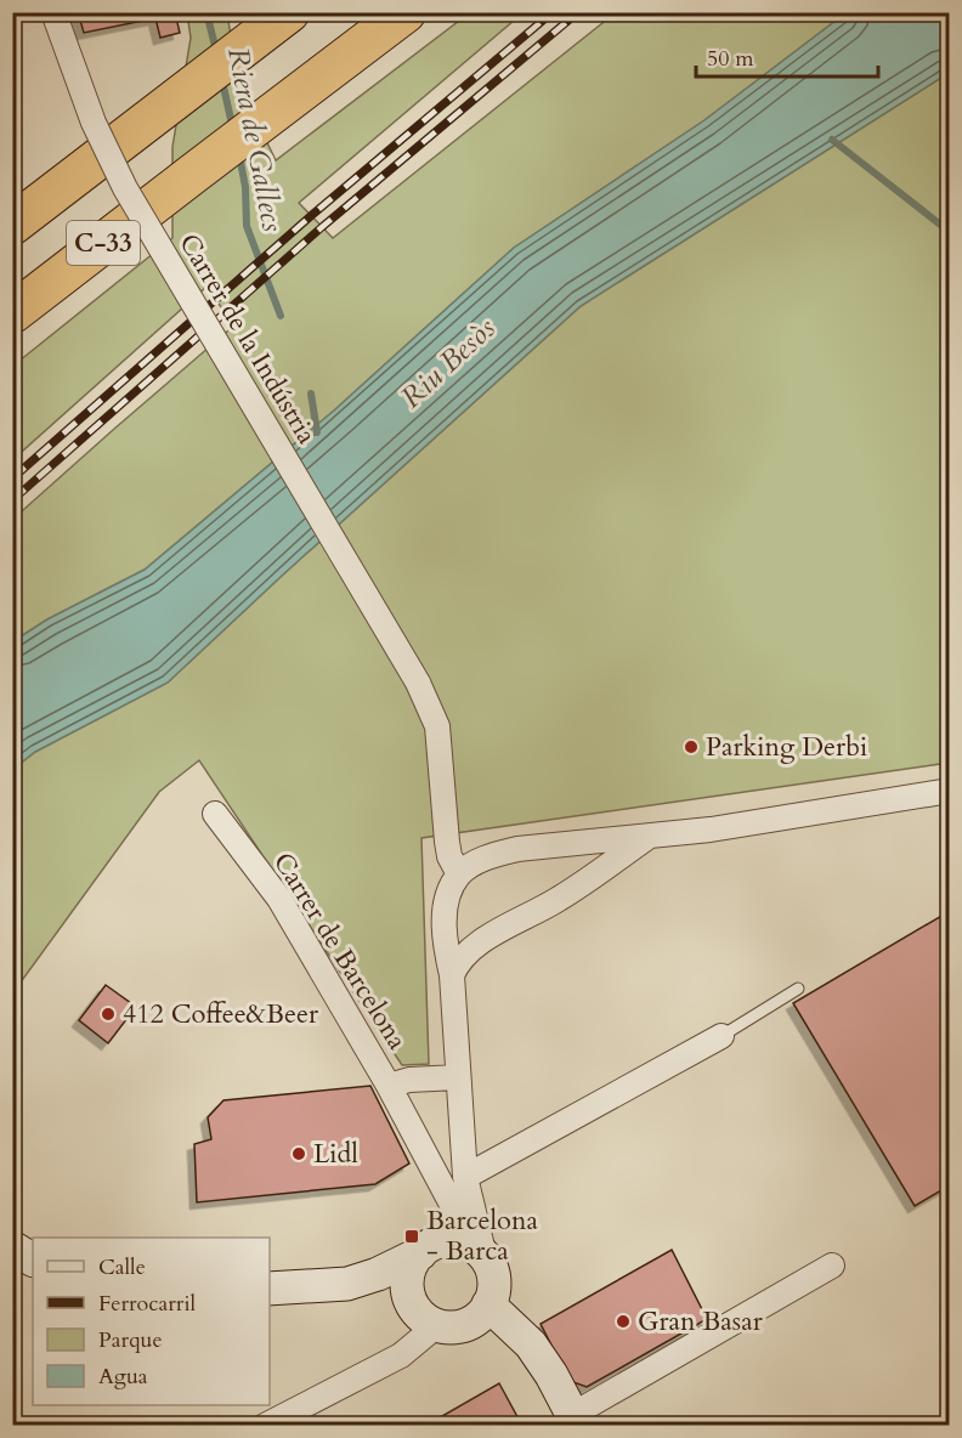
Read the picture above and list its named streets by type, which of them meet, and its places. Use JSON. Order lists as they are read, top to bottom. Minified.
{"streets":{"highway":["C-33"],"street":["Carrer de la Indústria","Carrer de Barcelona"]},"water":["Riera de Gallecs","Riu Besòs"],"places":{"other":["Parking Derbi","412 Coffee&Beer","Lidl","Gran Basar"],"transit":["Barcelona - Barca"]},"legend":["Calle","Ferrocarril","Parque","Agua"],"scale_bar":"50 m"}
